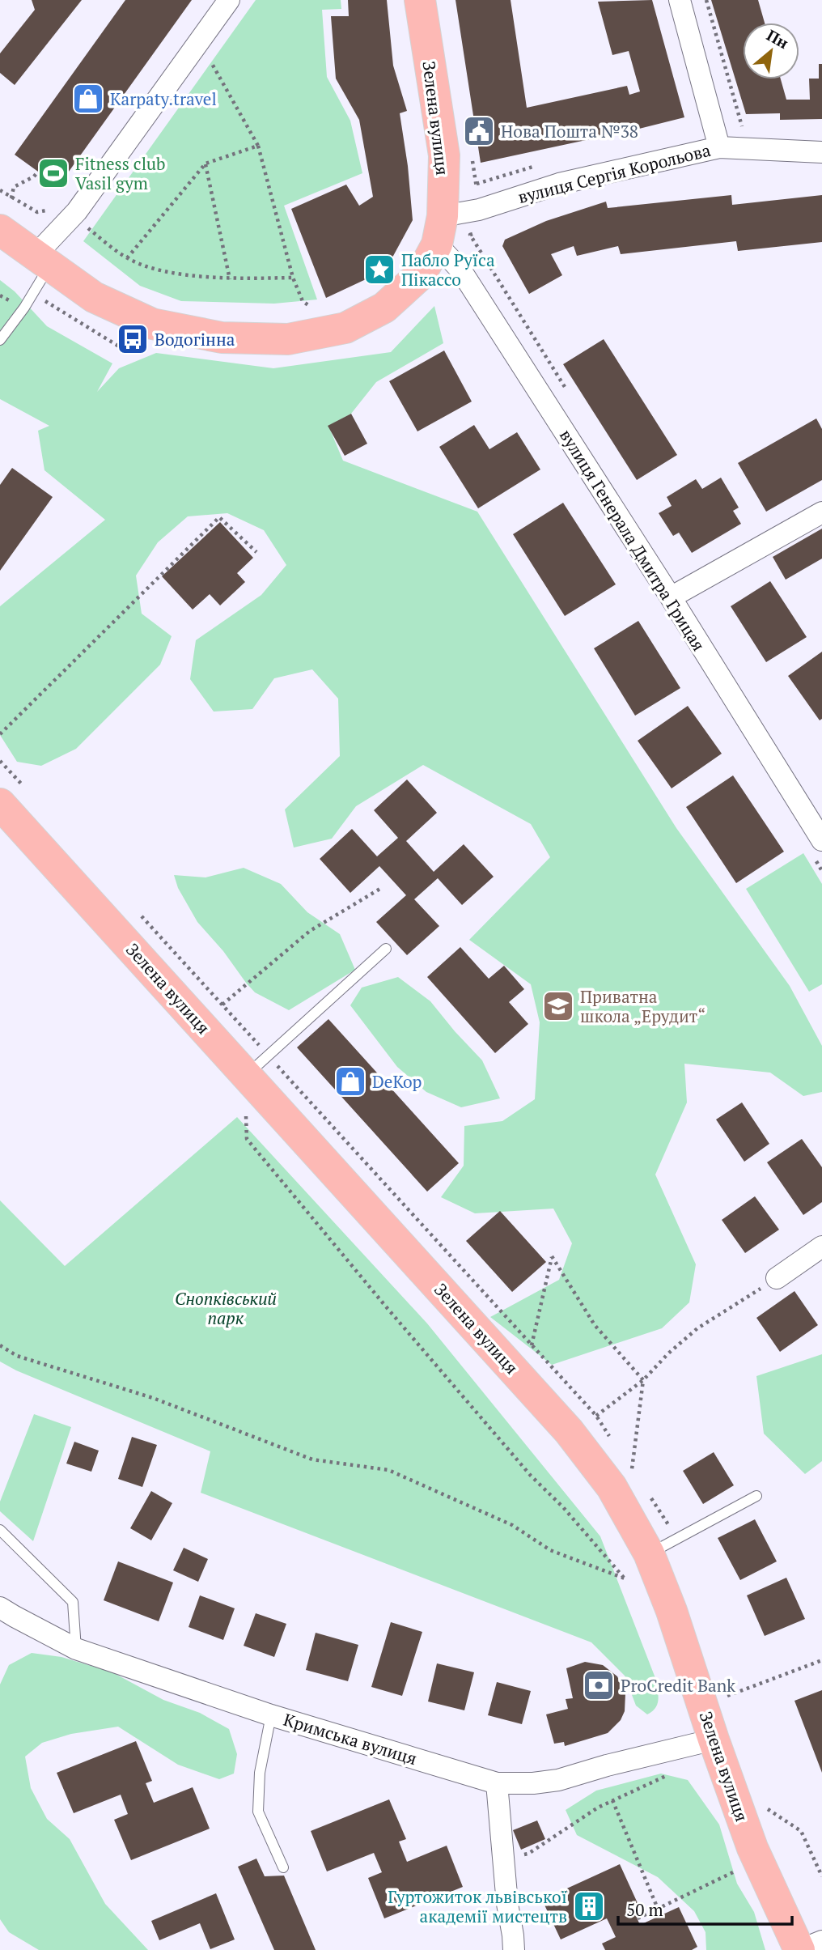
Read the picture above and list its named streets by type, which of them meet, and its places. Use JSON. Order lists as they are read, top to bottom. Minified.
{"streets":{"main road":["Зелена вулиця"],"street":["вулиця Сергія Корольова","вулиця Генерала Дмитра Грицая","Кримська вулиця"]},"crossings":[["Зелена вулиця","вулиця Сергія Корольова"],["Зелена вулиця","вулиця Генерала Дмитра Грицая"],["Зелена вулиця","Кримська вулиця"],["вулиця Сергія Корольова","вулиця Генерала Дмитра Грицая"]],"parks":["Снопківський парк"],"places":{"shop":["Karpaty.travel","DeKop"],"public building":["Нова Пошта №38"],"sports":["Fitness club Vasil gym"],"place":["Пабло Руїса Пікассо"],"bus stop":["Водогінна"],"school or university":["Приватна школа „Ерудит“"],"bank":["ProCredit Bank"],"building":["Гуртожиток львівської академії мистецтв"]},"scale_bar":"50 m","north":"top right"}
